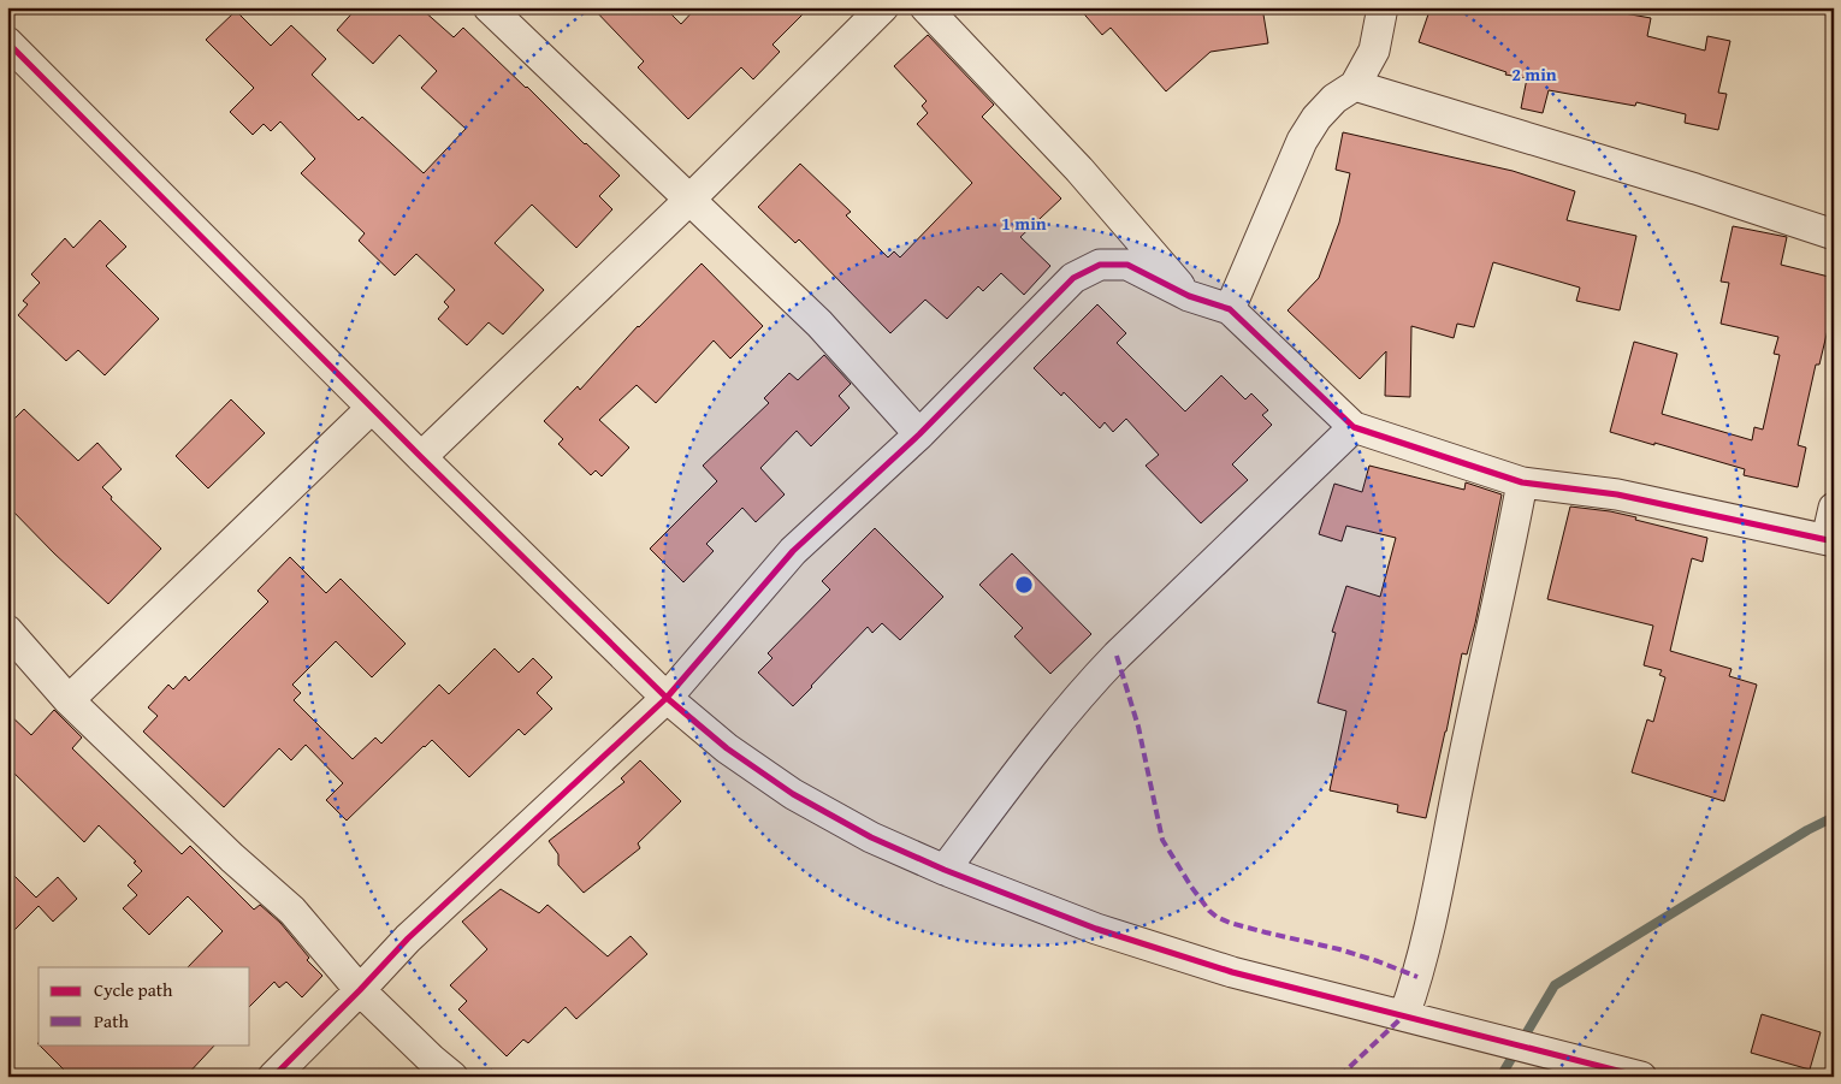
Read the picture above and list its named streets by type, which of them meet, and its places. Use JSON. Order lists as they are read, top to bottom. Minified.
{"legend":["Cycle path","Path"],"rings":["2 min","1 min"]}
